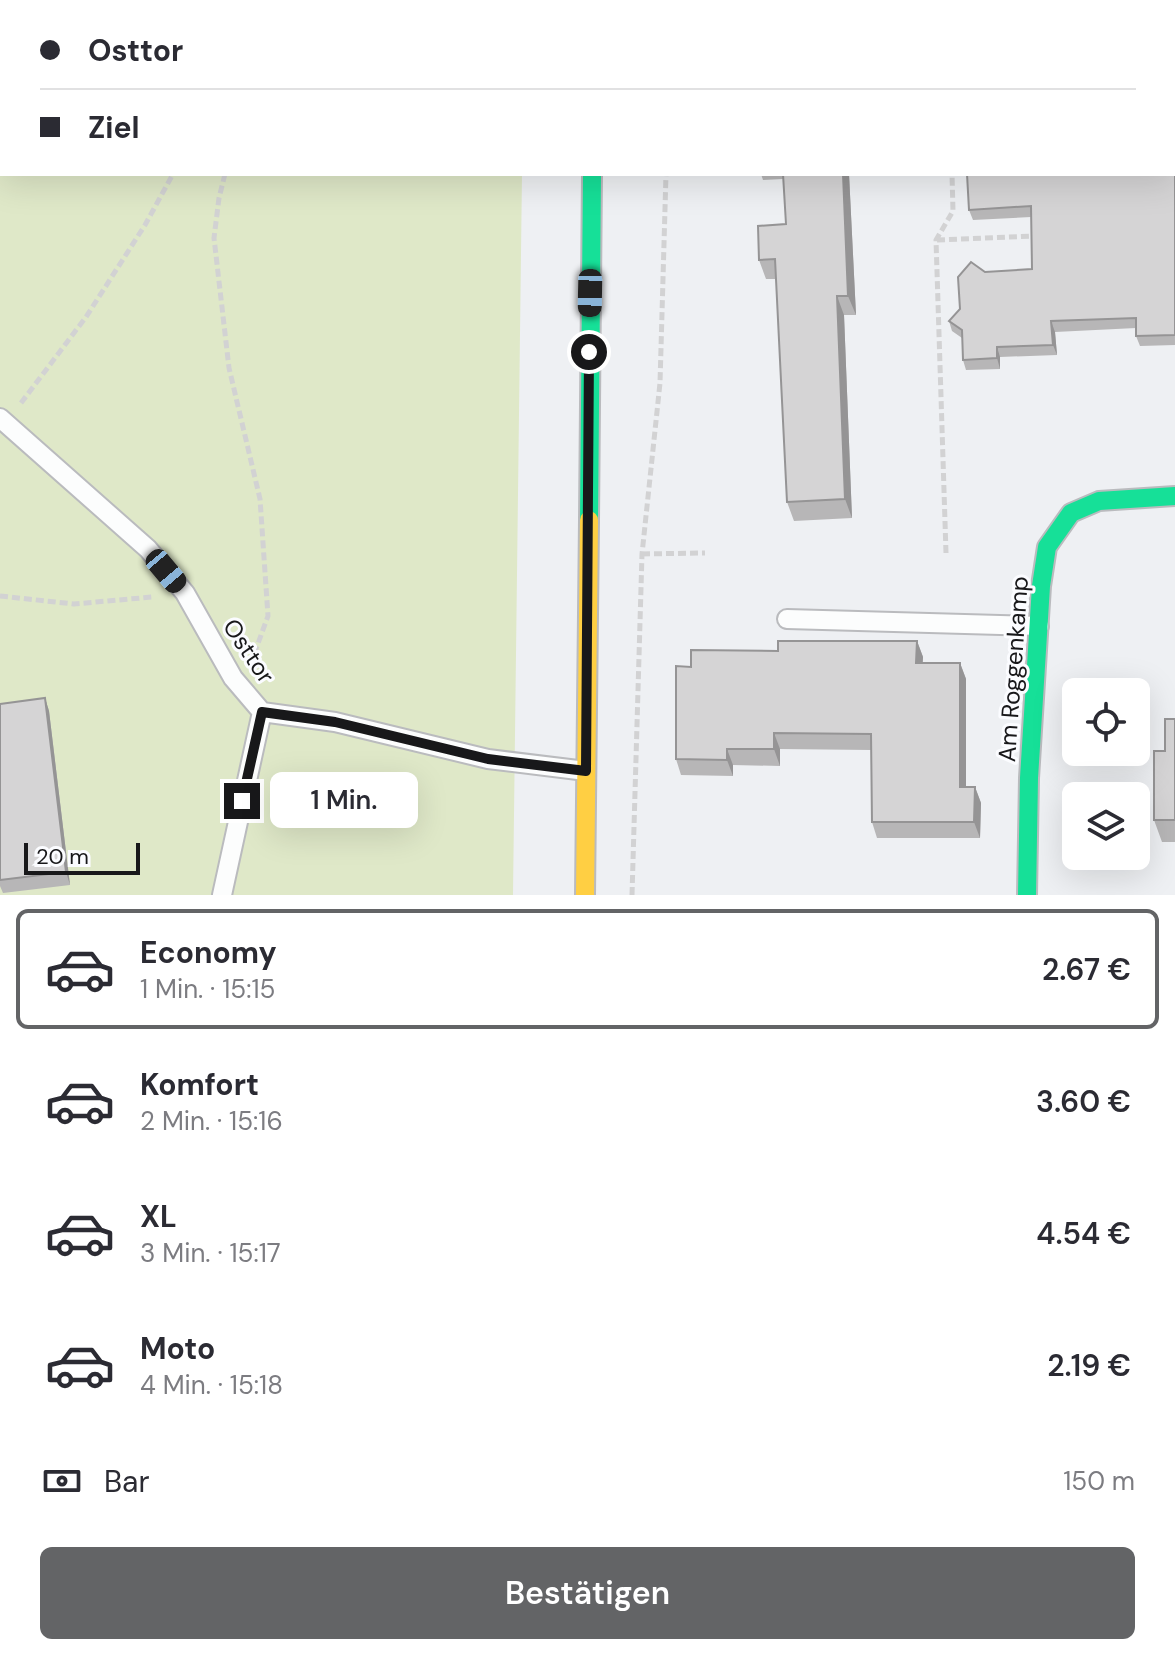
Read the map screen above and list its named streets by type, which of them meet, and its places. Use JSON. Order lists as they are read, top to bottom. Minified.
{"streets":{"main road":["Am Roggenkamp"],"lane":["Osttor"]},"scale_bar":"20 m","page":{"banner":["Osttor","Ziel"],"bubble":"1 Min.","scale":"20 m","list":[{"name":"Economy","note":"1 Min. · 15:15","value":"2.67 €"},{"name":"Komfort","note":"2 Min. · 15:16","value":"3.60 €"},{"name":"XL","note":"3 Min. · 15:17","value":"4.54 €"},{"name":"Moto","note":"4 Min. · 15:18","value":"2.19 €"}],"pay":["Bar","150 m"],"buttons":"Bestätigen"}}
